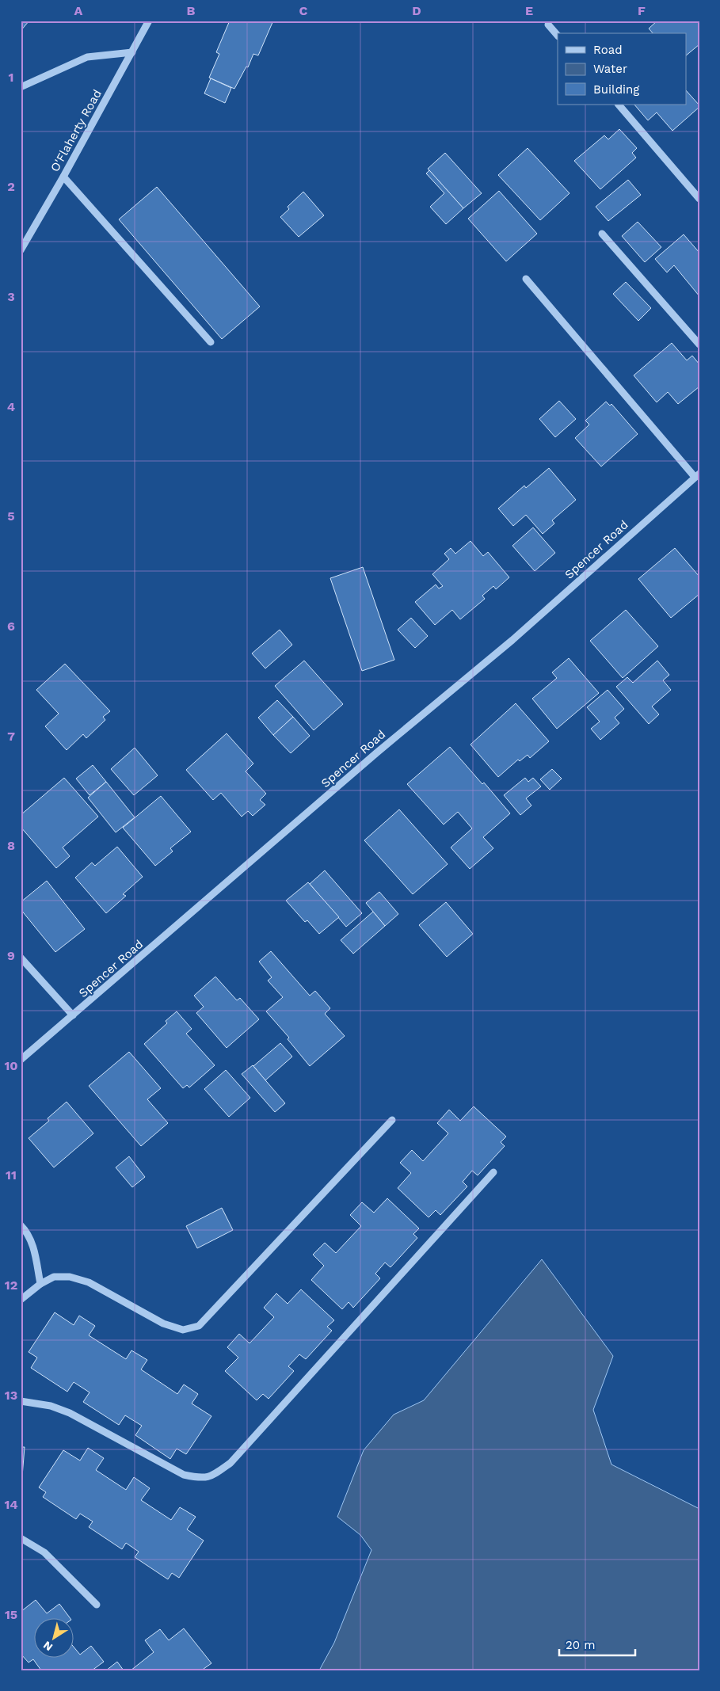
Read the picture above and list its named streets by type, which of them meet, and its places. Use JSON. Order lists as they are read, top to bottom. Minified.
{"streets":{"street":["O'Flaherty Road","Spencer Road"]},"legend":["Road","Water","Building"],"scale_bar":"20 m","north":"bottom left","grid":{"columns":["A","B","C","D","E","F"],"rows":["1","2","3","4","5","6","7","8","9","10","11","12","13","14","15"]}}
